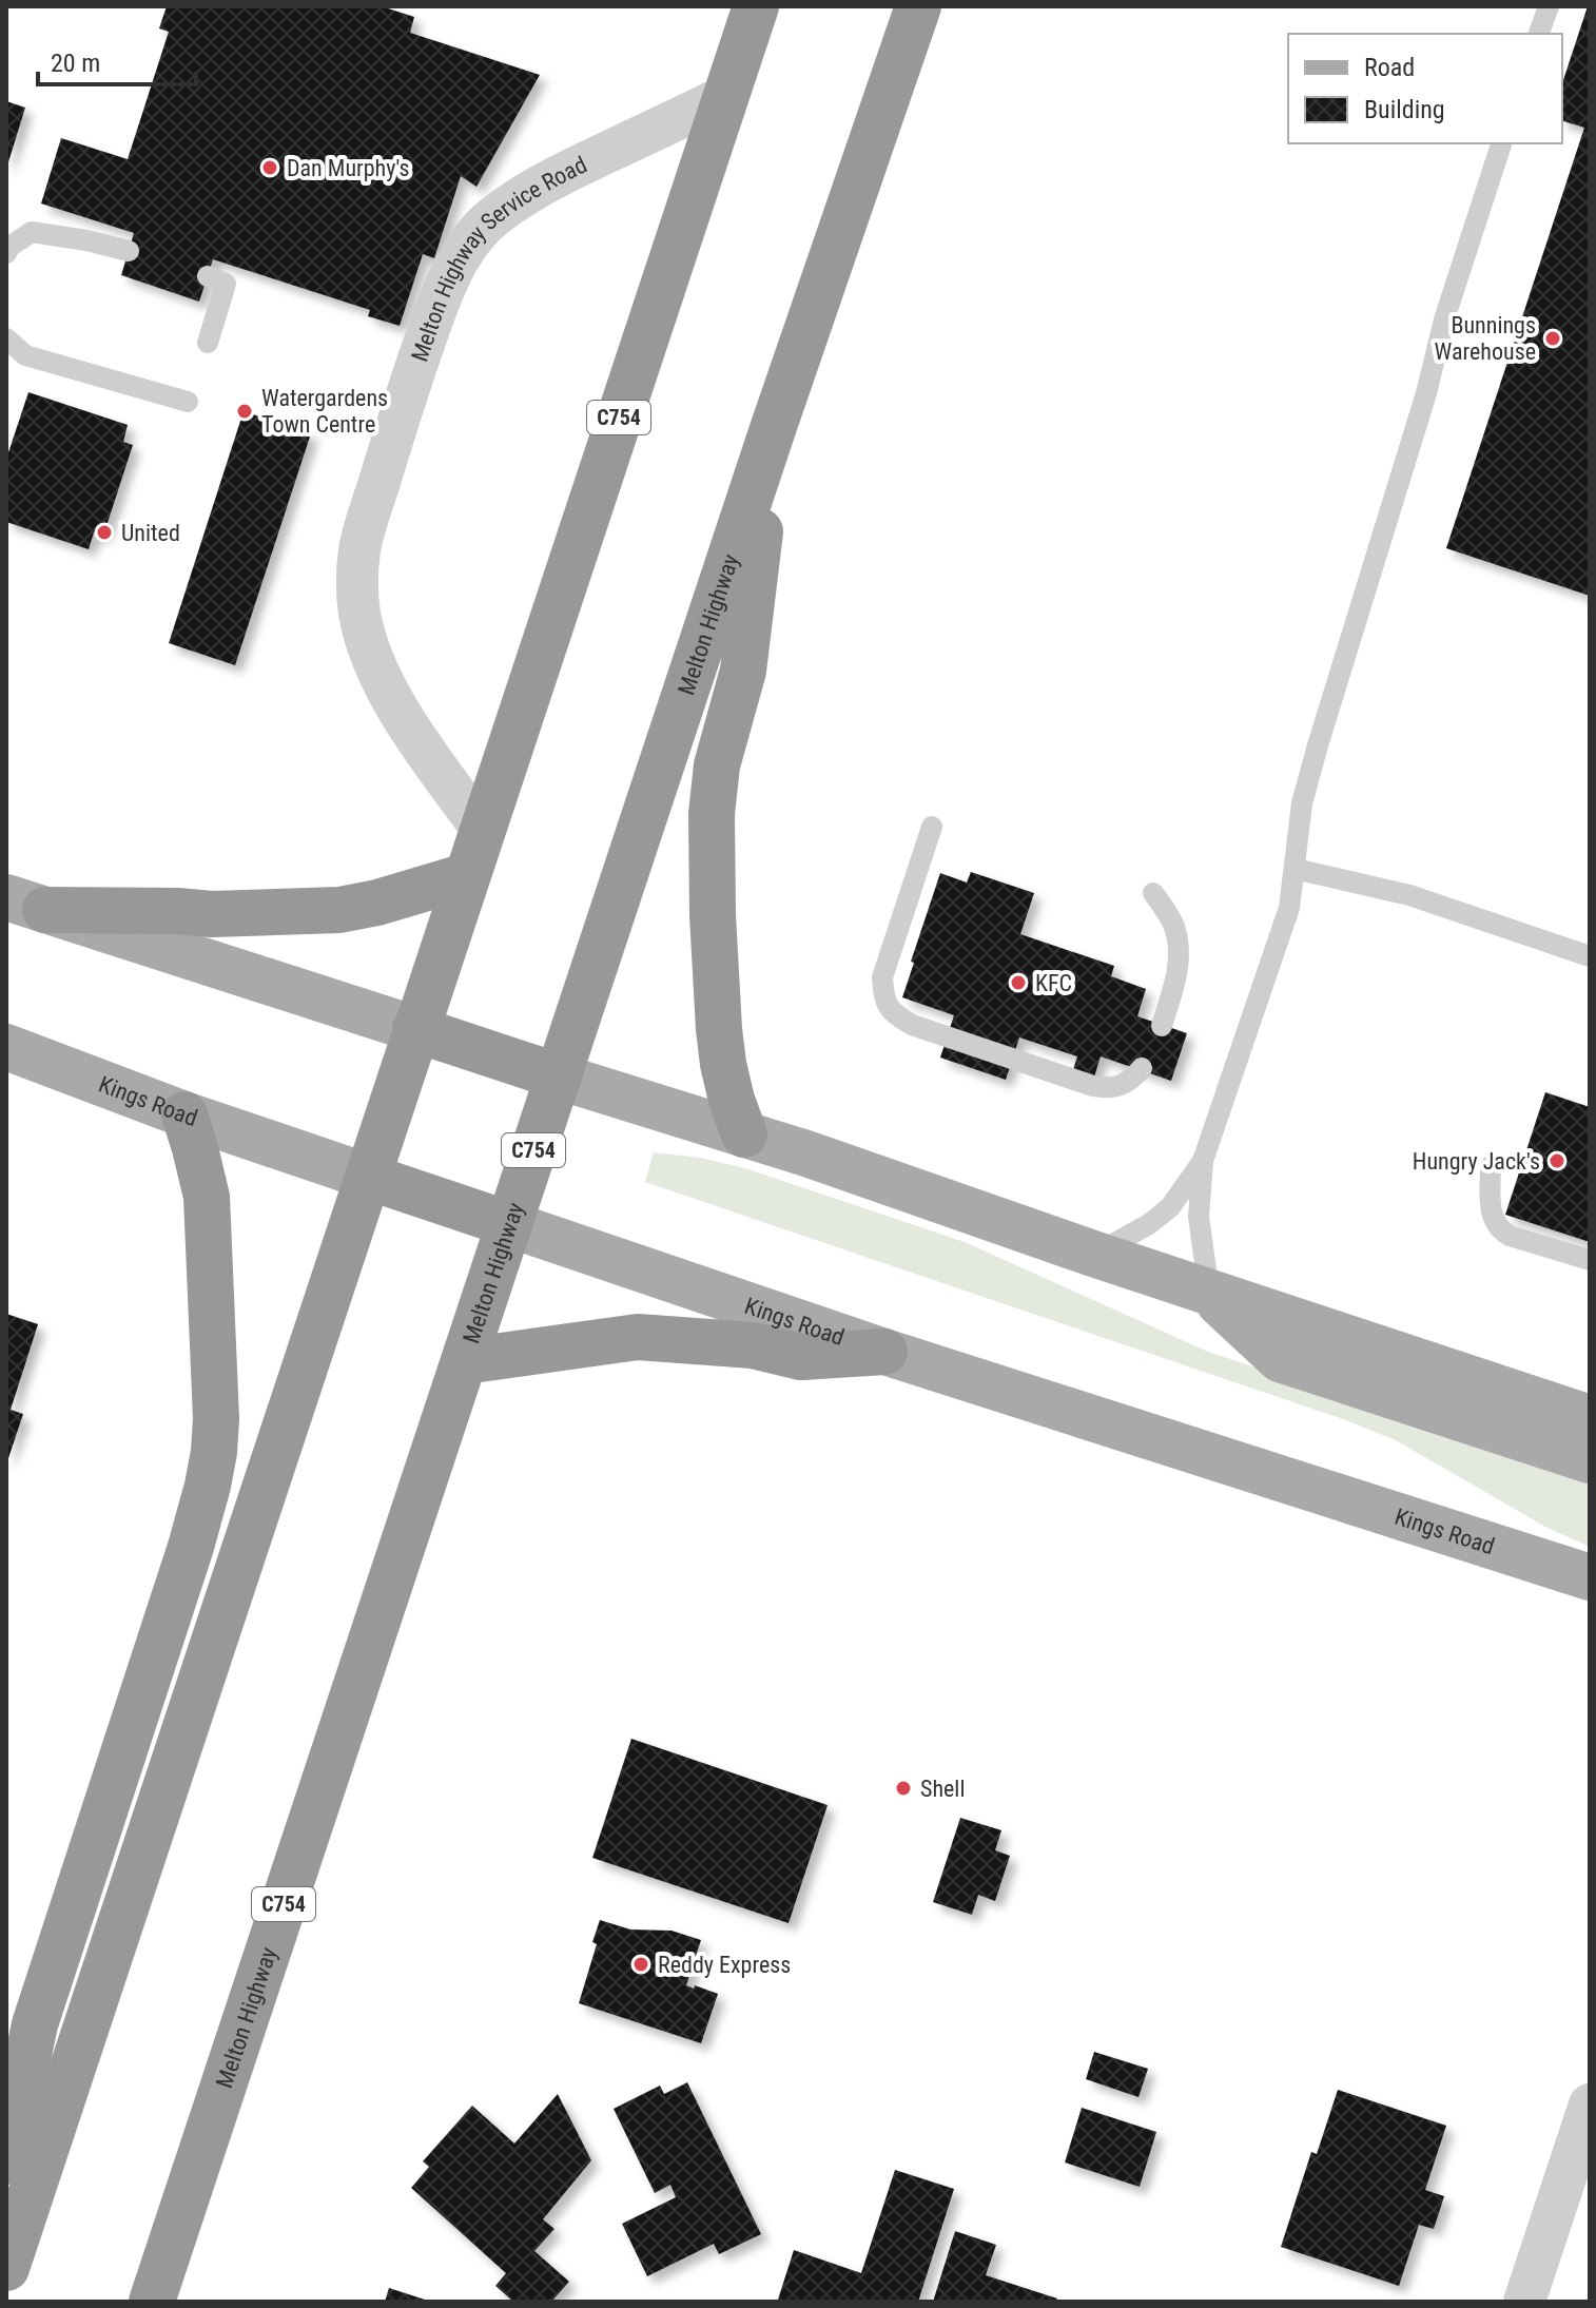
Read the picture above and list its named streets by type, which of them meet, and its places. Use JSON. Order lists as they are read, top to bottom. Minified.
{"streets":{"highway":["C754","Melton Highway","Kings Road"],"street":["Melton Highway Service Road"]},"crossings":[["Melton Highway Service Road","C754"],["C754","Kings Road"],["Melton Highway","Kings Road"]],"places":["Dan Murphy's","Bunnings Warehouse","Watergardens Town Centre","United","KFC","Hungry Jack's","Shell","Reddy Express"],"legend":["Road","Building"],"scale_bar":"20 m"}
